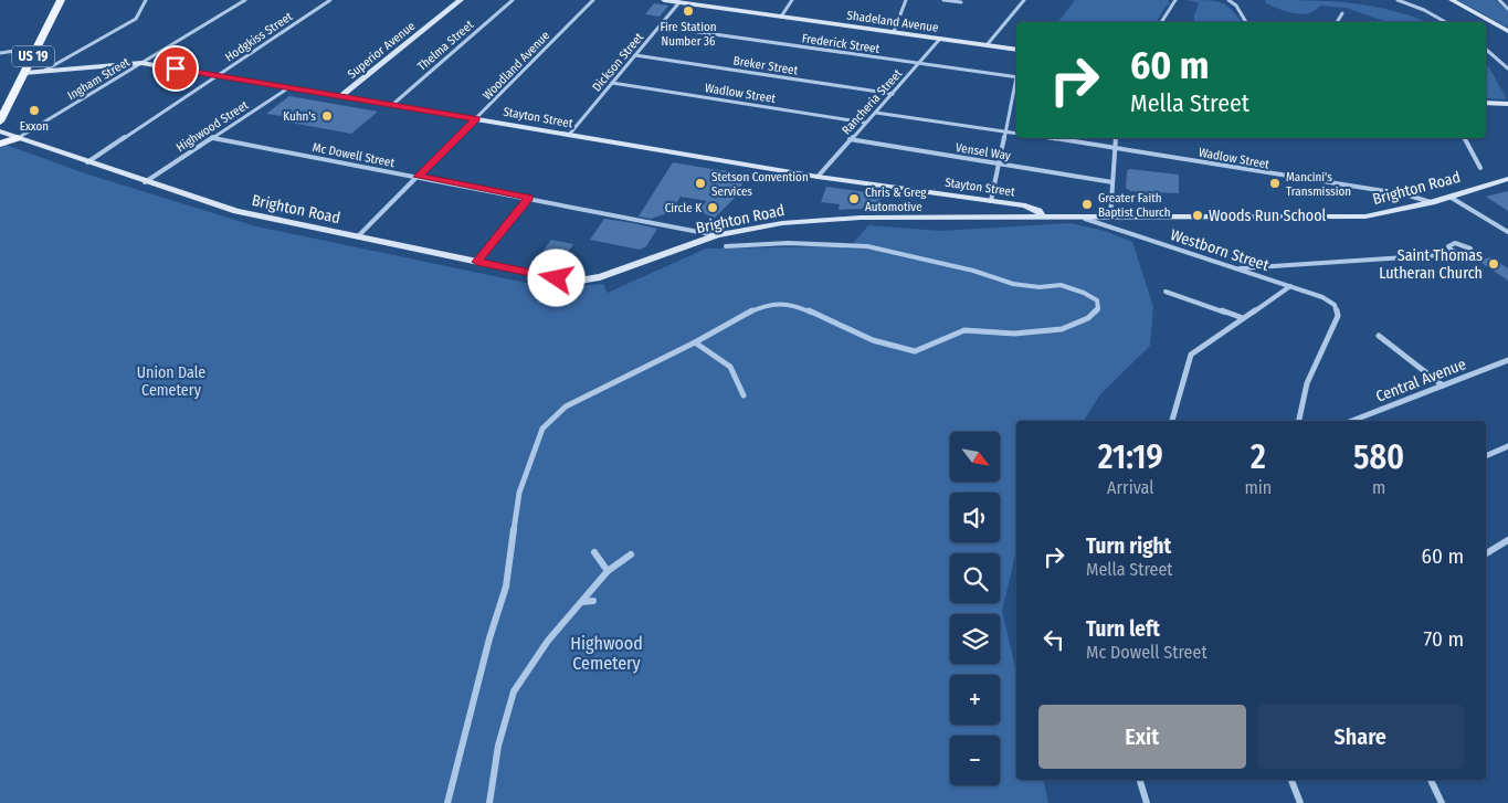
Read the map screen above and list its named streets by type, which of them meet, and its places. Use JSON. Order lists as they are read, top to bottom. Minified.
{"streets":{"main road":["US 19"],"street":["Shadeland Avenue","Hodgkiss Street","Frederick Street","Thelma Street","Superior Avenue","Dickson Street","Woodland Avenue","Breker Street","Ingham Street","Wadlow Street","Rancheria Street","Stayton Street","Highwood Street","Vensel Way","Mc Dowell Street","Brighton Road","Westborn Street","Central Avenue"]},"crossings":[["Shadeland Avenue","Dickson Street"],["Shadeland Avenue","Rancheria Street"],["Hodgkiss Street","Stayton Street"],["Hodgkiss Street","Brighton Road"],["Frederick Street","Dickson Street"],["Frederick Street","Rancheria Street"],["Thelma Street","Stayton Street"],["Superior Avenue","Stayton Street"],["US 19","Stayton Street"],["Dickson Street","Breker Street"],["Dickson Street","Wadlow Street"],["Dickson Street","Stayton Street"],["Woodland Avenue","Stayton Street"],["Woodland Avenue","Mc Dowell Street"],["Woodland Avenue","Brighton Road"],["Breker Street","Rancheria Street"],["Ingham Street","Stayton Street"],["Ingham Street","Brighton Road"],["Wadlow Street","Rancheria Street"],["Wadlow Street","Brighton Road"],["Rancheria Street","Stayton Street"],["Rancheria Street","Vensel Way"],["Stayton Street","Highwood Street"],["Stayton Street","Brighton Road"],["Highwood Street","Mc Dowell Street"],["Highwood Street","Brighton Road"],["Mc Dowell Street","Brighton Road"],["Brighton Road","Westborn Street"]],"parks":["Union Dale Cemetery","Highwood Cemetery"],"places":["Fire Station Number 36","Exxon","Kuhn's","Stetson Convention Services","Mancini's Transmission","Chris & Greg Automotive","Greater Faith Baptist Church","Circle K","Woods Run School","Saint Thomas Lutheran Church"],"north":"bottom right","page":{"turn":["60 m","Mella Street"],"eta":["21:19","Arrival","2","min","580","m"],"map_buttons":["+","−"],"list":[{"name":"Turn right","note":"Mella Street","value":"60 m"},{"name":"Turn left","note":"Mc Dowell Street","value":"70 m"}],"buttons":["Exit","Share"]}}
